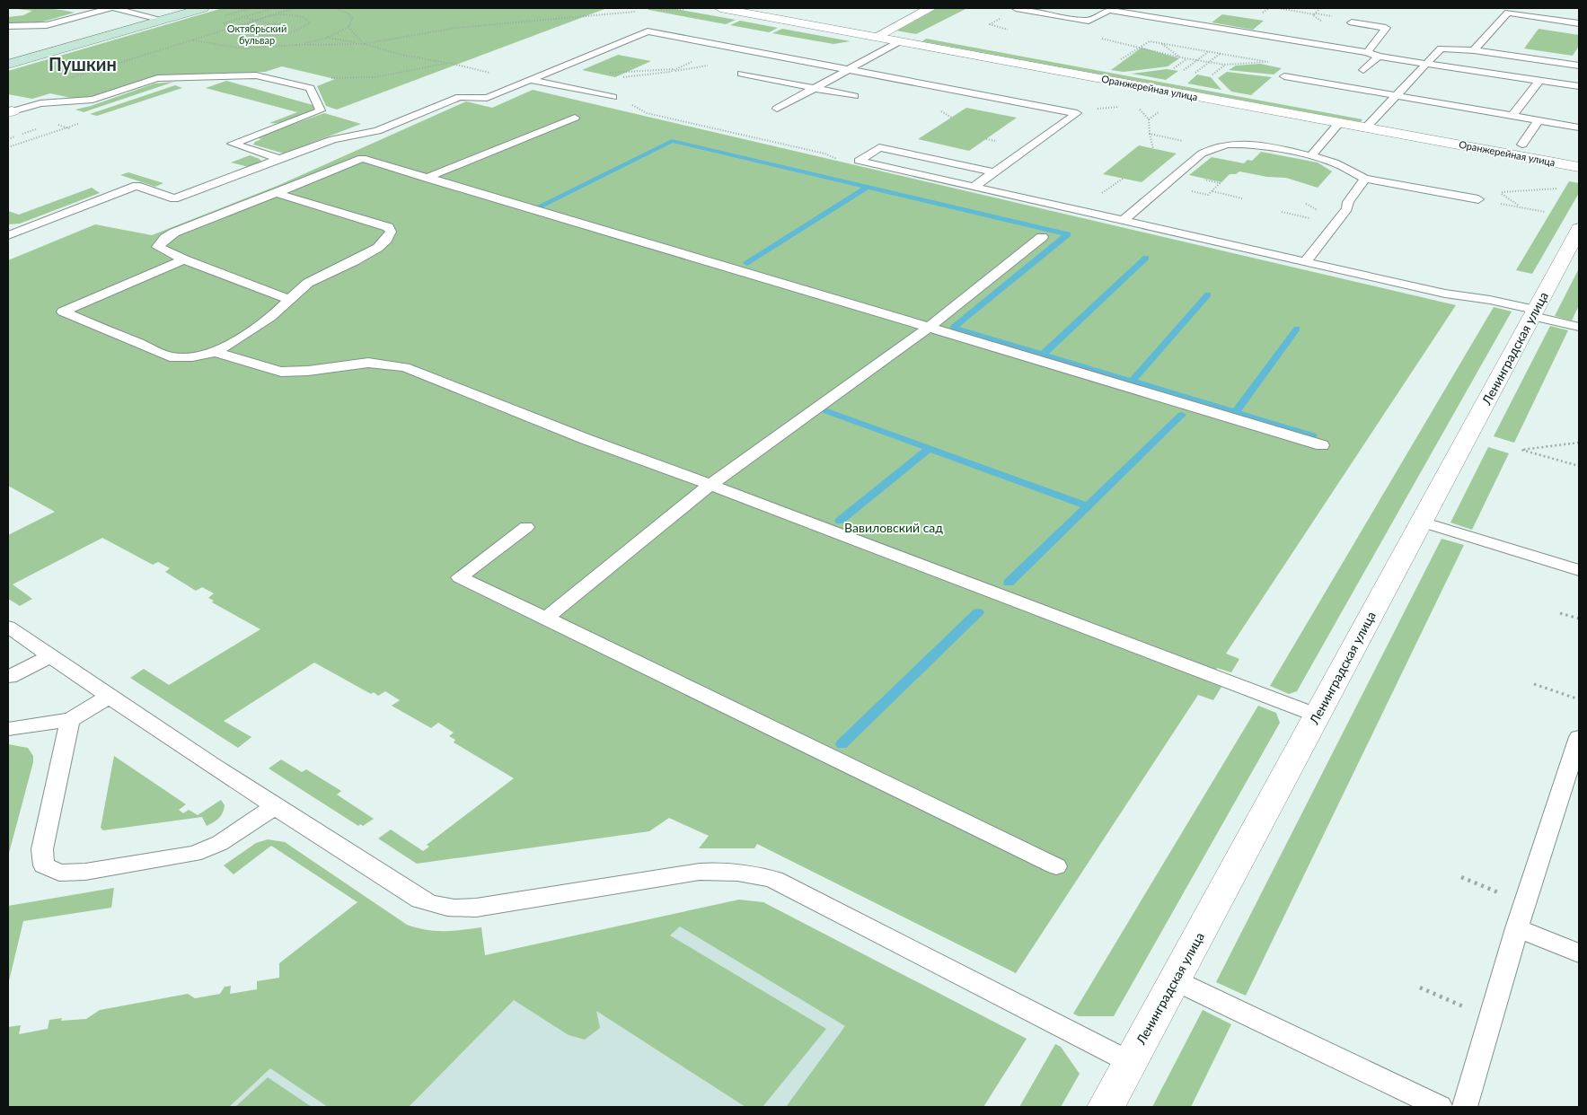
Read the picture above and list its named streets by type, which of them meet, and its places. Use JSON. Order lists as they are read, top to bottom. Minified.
{"streets":{"street":["Оранжерейная улица","Ленинградская улица"]},"districts":["Пушкин"],"parks":["Октябрьский бульвар","Вавиловский сад"]}
